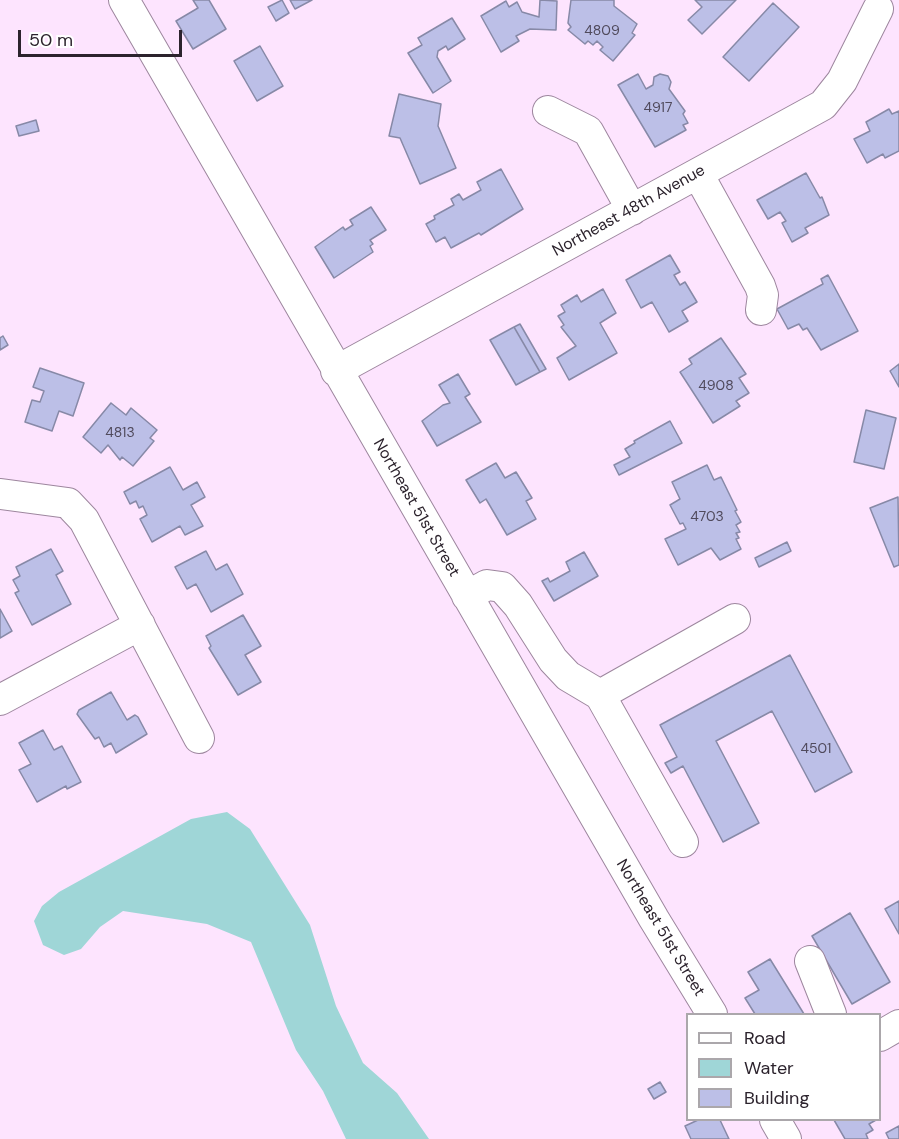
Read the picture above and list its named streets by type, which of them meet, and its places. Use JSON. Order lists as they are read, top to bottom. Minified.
{"streets":{"street":["Northeast 48th Avenue","Northeast 51st Street"]},"crossings":[["Northeast 48th Avenue","Northeast 51st Street"]],"house_numbers":["4809","4917","4908","4813","4703","4501"],"legend":["Road","Water","Building"],"scale_bar":"50 m"}
